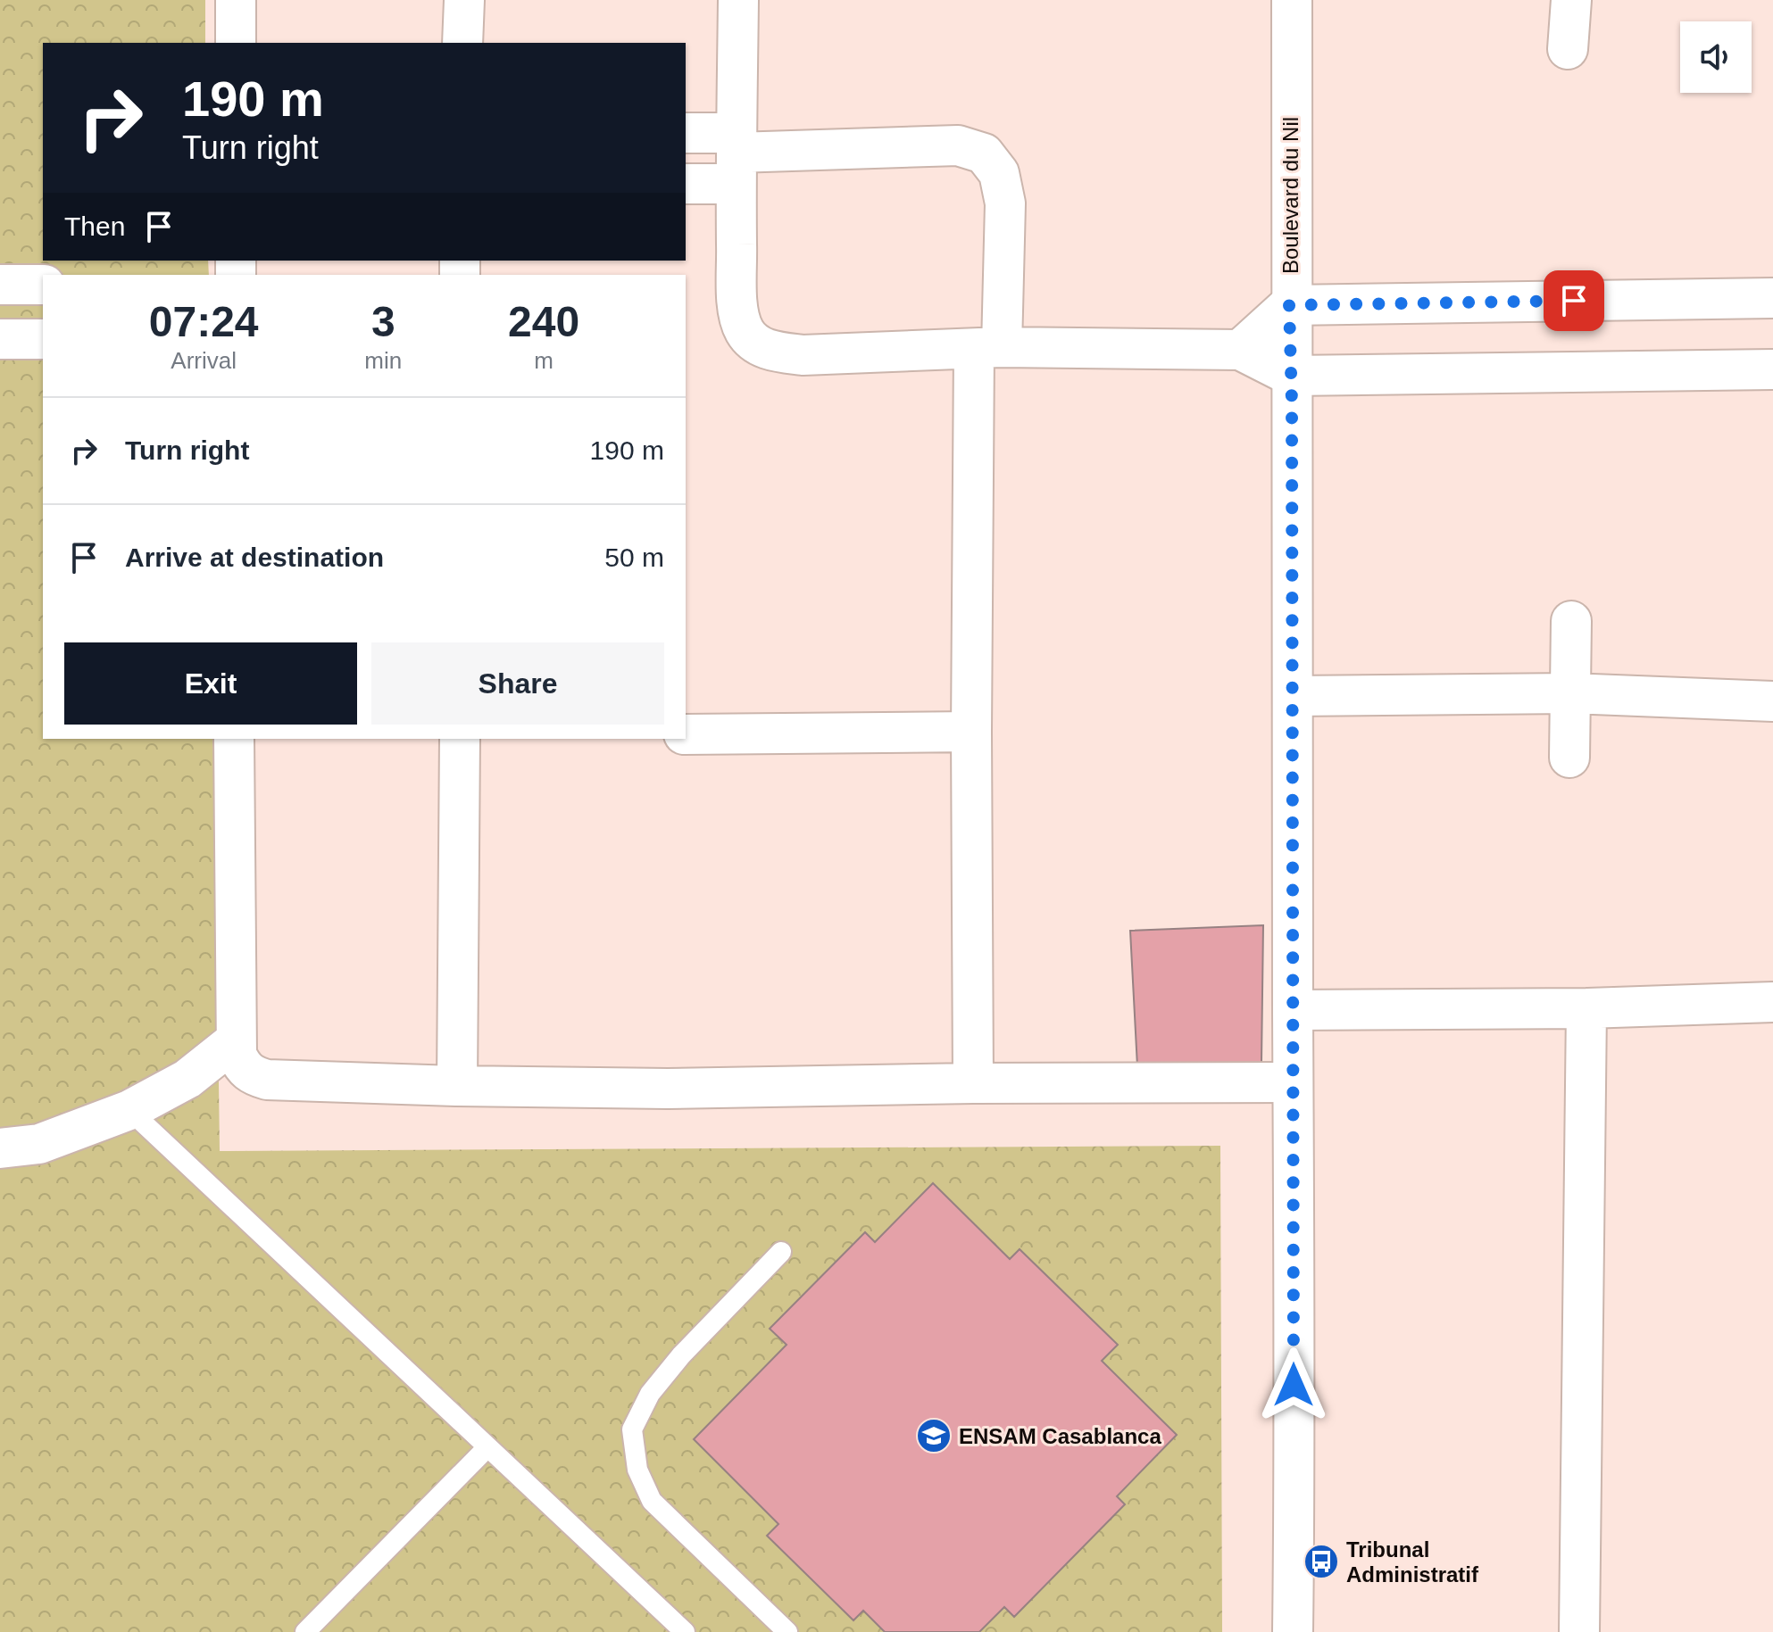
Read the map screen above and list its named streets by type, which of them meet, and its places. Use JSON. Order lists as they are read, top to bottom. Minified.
{"streets":{"street":["Boulevard du Nil"]},"places":{"school or university":["ENSAM Casablanca"],"bus stop":["Tribunal Administratif"]},"page":{"turn":["190 m","Turn right"],"then":"Then","eta":["07:24","Arrival","3","min","240","m"],"list":[{"name":"Turn right","value":"190 m"},{"name":"Arrive at destination","value":"50 m"}],"buttons":["Exit","Share"]}}
